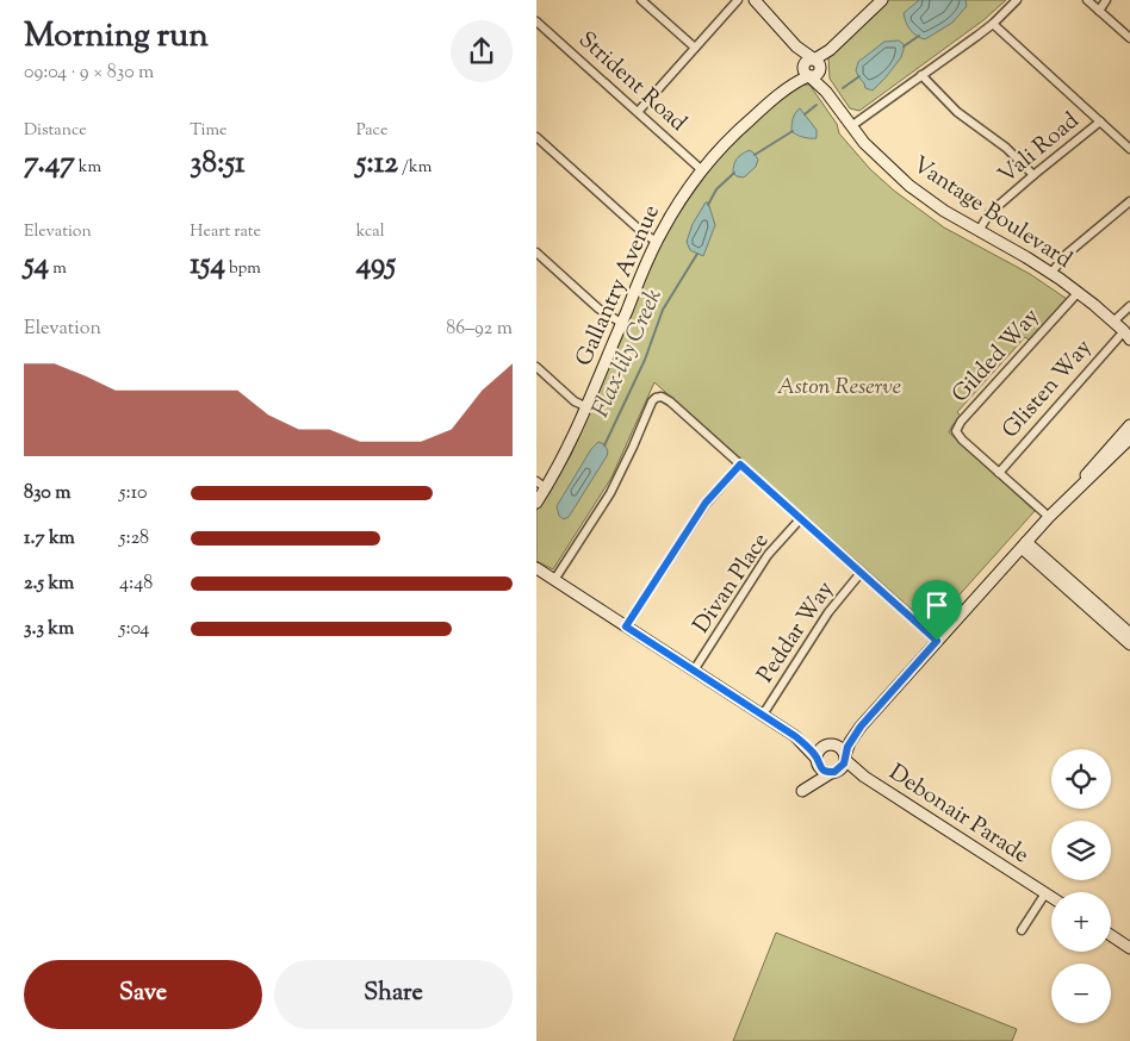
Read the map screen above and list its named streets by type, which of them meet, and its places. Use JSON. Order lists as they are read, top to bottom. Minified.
{"streets":{"street":["Strident Road","Vali Road","Vantage Boulevard","Gallantry Avenue","Gilded Way","Glisten Way","Divan Place","Peddar Way","Debonair Parade"]},"crossings":[["Strident Road","Gallantry Avenue"],["Vali Road","Vantage Boulevard"],["Vantage Boulevard","Gallantry Avenue"],["Vantage Boulevard","Gilded Way"],["Vantage Boulevard","Glisten Way"],["Gilded Way","Glisten Way"]],"water":["Flax-lily Creek"],"parks":["Aston Reserve"],"page":{"heading":["Morning run","09:04 · 9 × 830 m"],"stats":[["Distance","7.47 km"],["Time","38:51"],["Pace","5:12 /km"],["Elevation","54 m"],["Heart rate","154 bpm"],["kcal","495"]],"chart":["Elevation","86–92 m"],"list":[{"name":"830 m","note":"5:10"},{"name":"1.7 km","note":"5:28"},{"name":"2.5 km","note":"4:48"},{"name":"3.3 km","note":"5:04"}],"map_buttons":["+","−"],"buttons":["Save","Share"]}}
